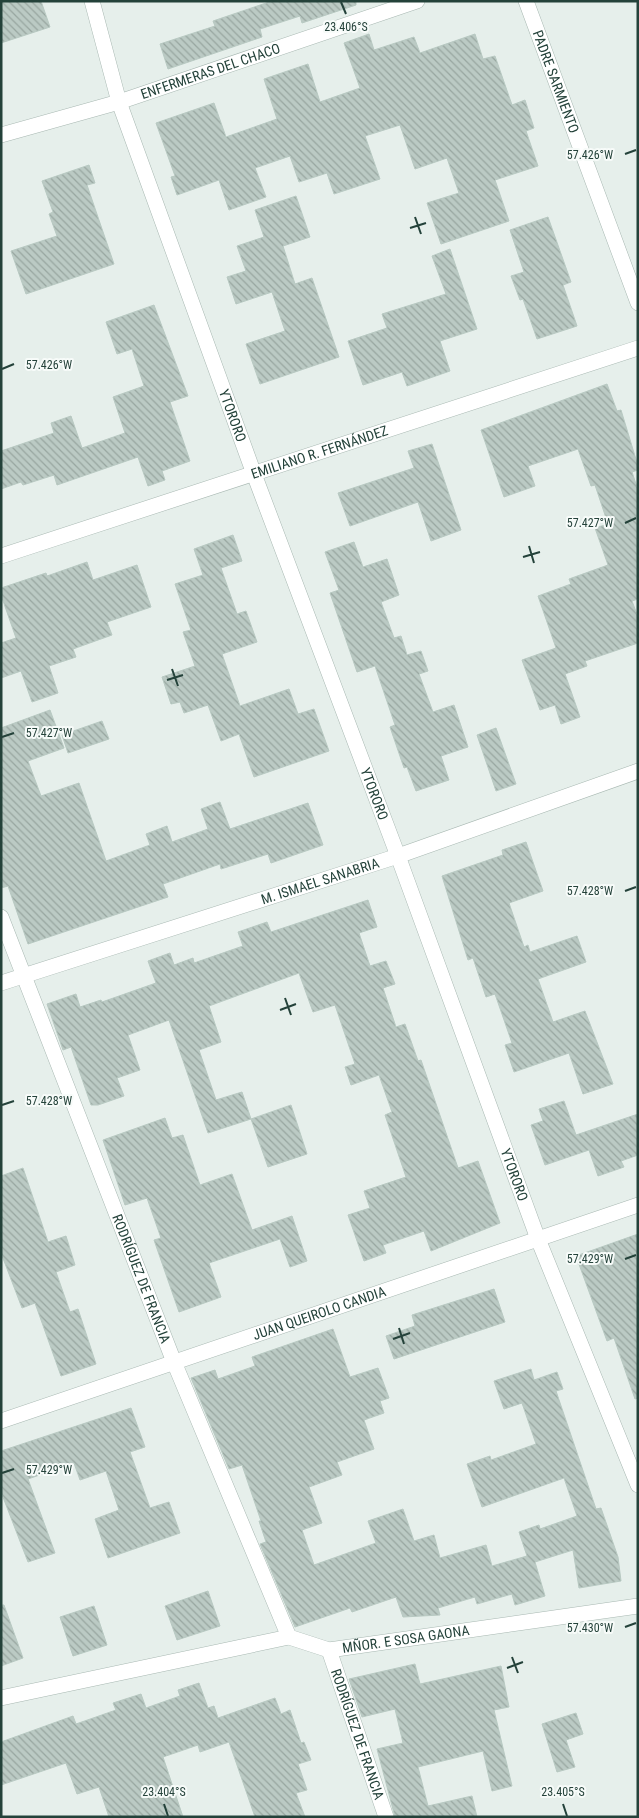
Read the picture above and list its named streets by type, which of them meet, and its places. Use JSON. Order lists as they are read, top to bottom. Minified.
{"streets":{"street":["ENFERMERAS DEL CHACO","PADRE SARMIENTO","YTORORO","EMILIANO R. FERNÁNDEZ","M. ISMAEL SANABRIA","RODRÍGUEZ DE FRANCIA","JUAN QUEIROLO CANDIA","MÑOR. E SOSA GAONA"]},"crossings":[["ENFERMERAS DEL CHACO","YTORORO"],["YTORORO","EMILIANO R. FERNÁNDEZ"],["YTORORO","M. ISMAEL SANABRIA"],["YTORORO","JUAN QUEIROLO CANDIA"],["M. ISMAEL SANABRIA","RODRÍGUEZ DE FRANCIA"],["RODRÍGUEZ DE FRANCIA","JUAN QUEIROLO CANDIA"],["RODRÍGUEZ DE FRANCIA","MÑOR. E SOSA GAONA"]],"coordinates":["23.406°S","57.426°W","57.427°W","57.428°W","57.429°W","57.430°W","23.404°S","23.405°S"]}
